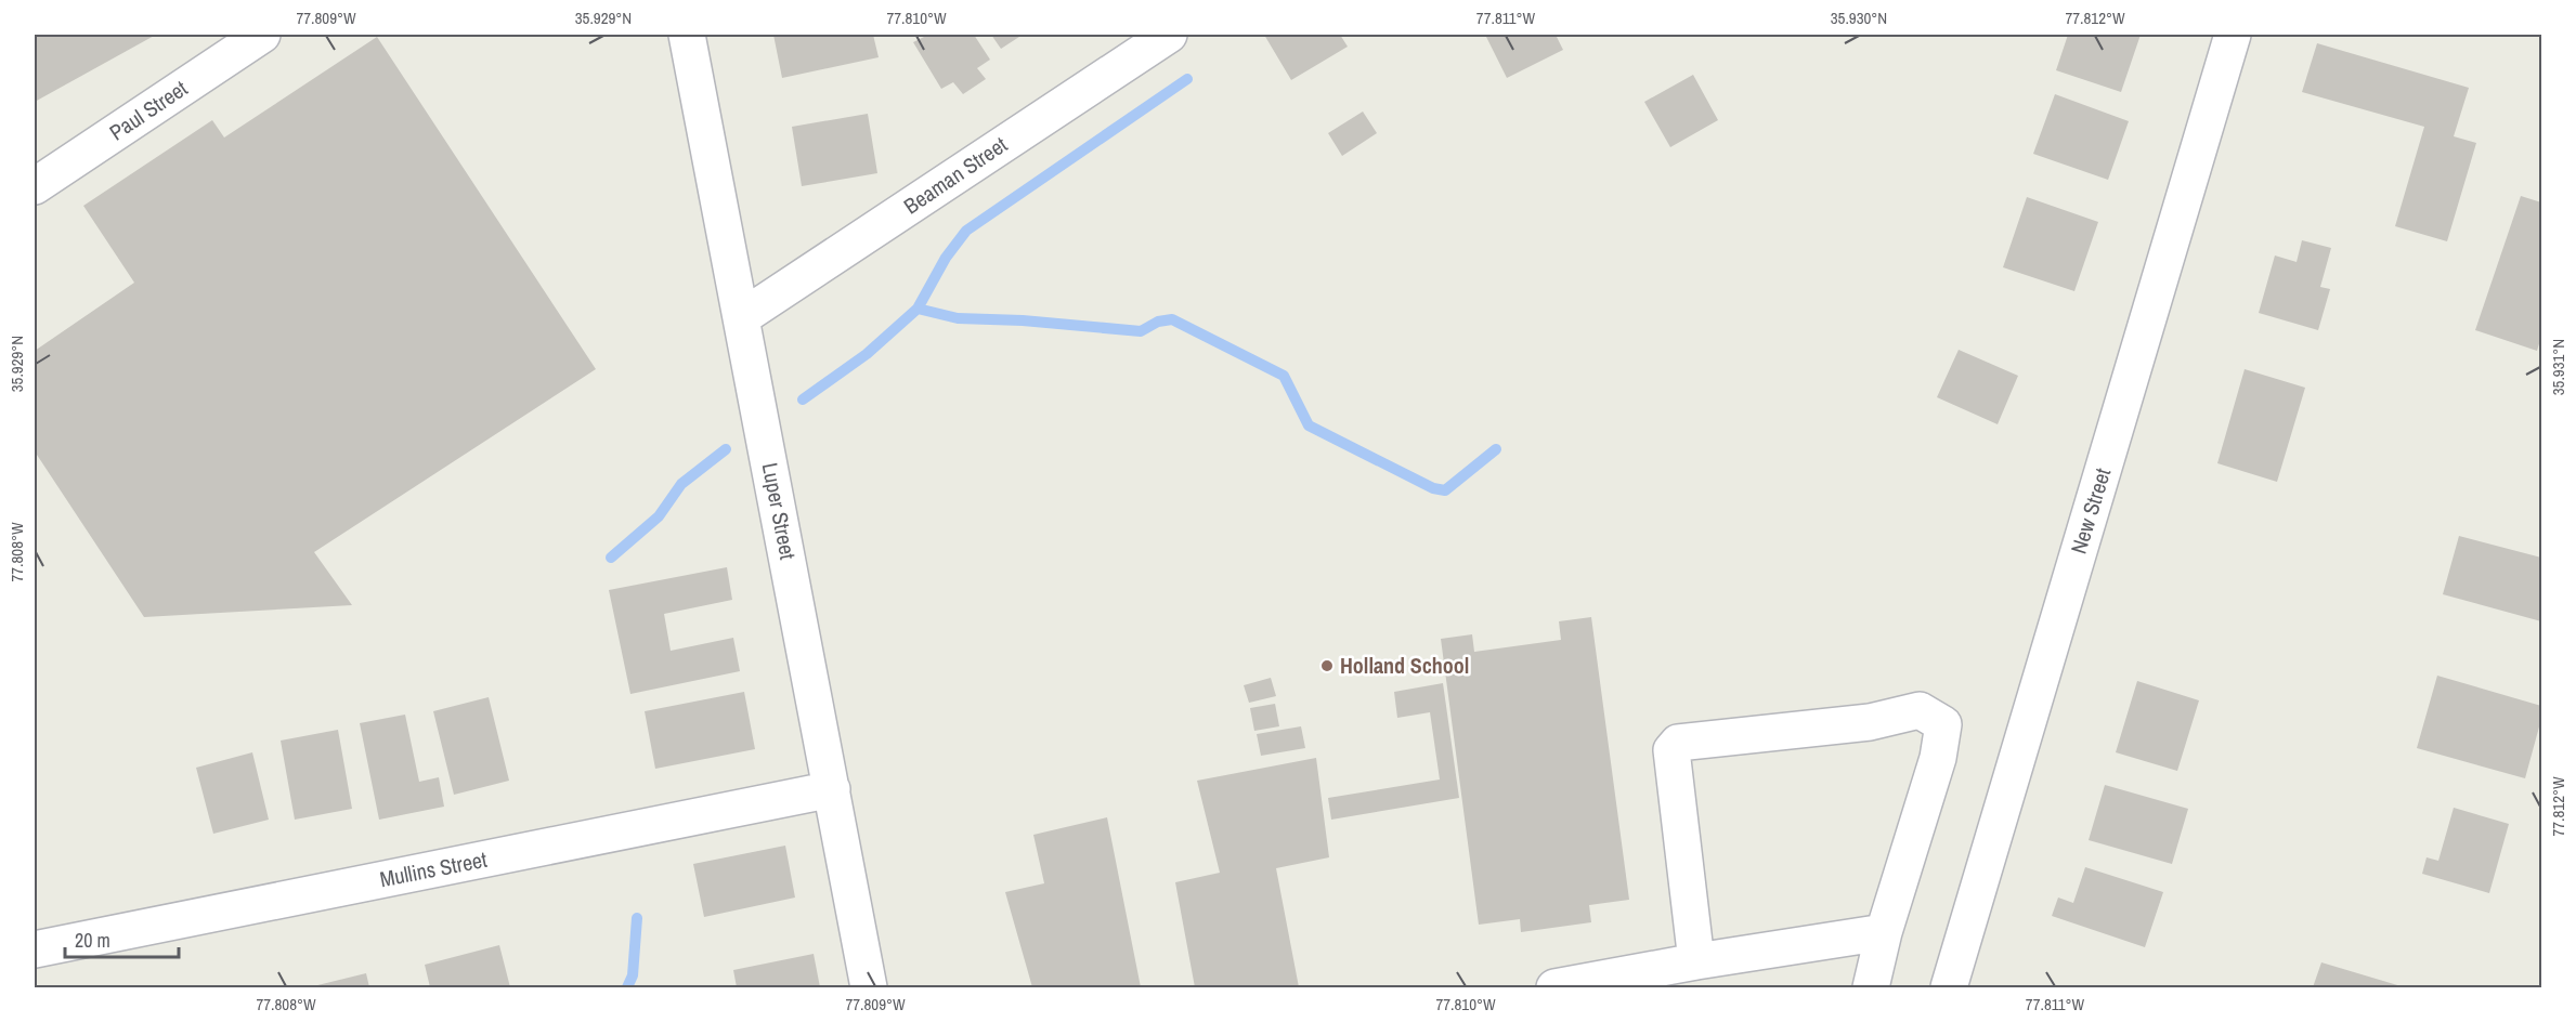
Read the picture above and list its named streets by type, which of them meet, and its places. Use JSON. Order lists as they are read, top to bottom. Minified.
{"streets":{"street":["Paul Street","Beaman Street","Luper Street","New Street","Mullins Street"]},"crossings":[["Beaman Street","Luper Street"],["Luper Street","Mullins Street"]],"places":["Holland School"],"scale_bar":"20 m","coordinates":["77.809°W","35.929°N","77.810°W","77.811°W","35.930°N","77.812°W","35.931°N","77.808°W"]}
